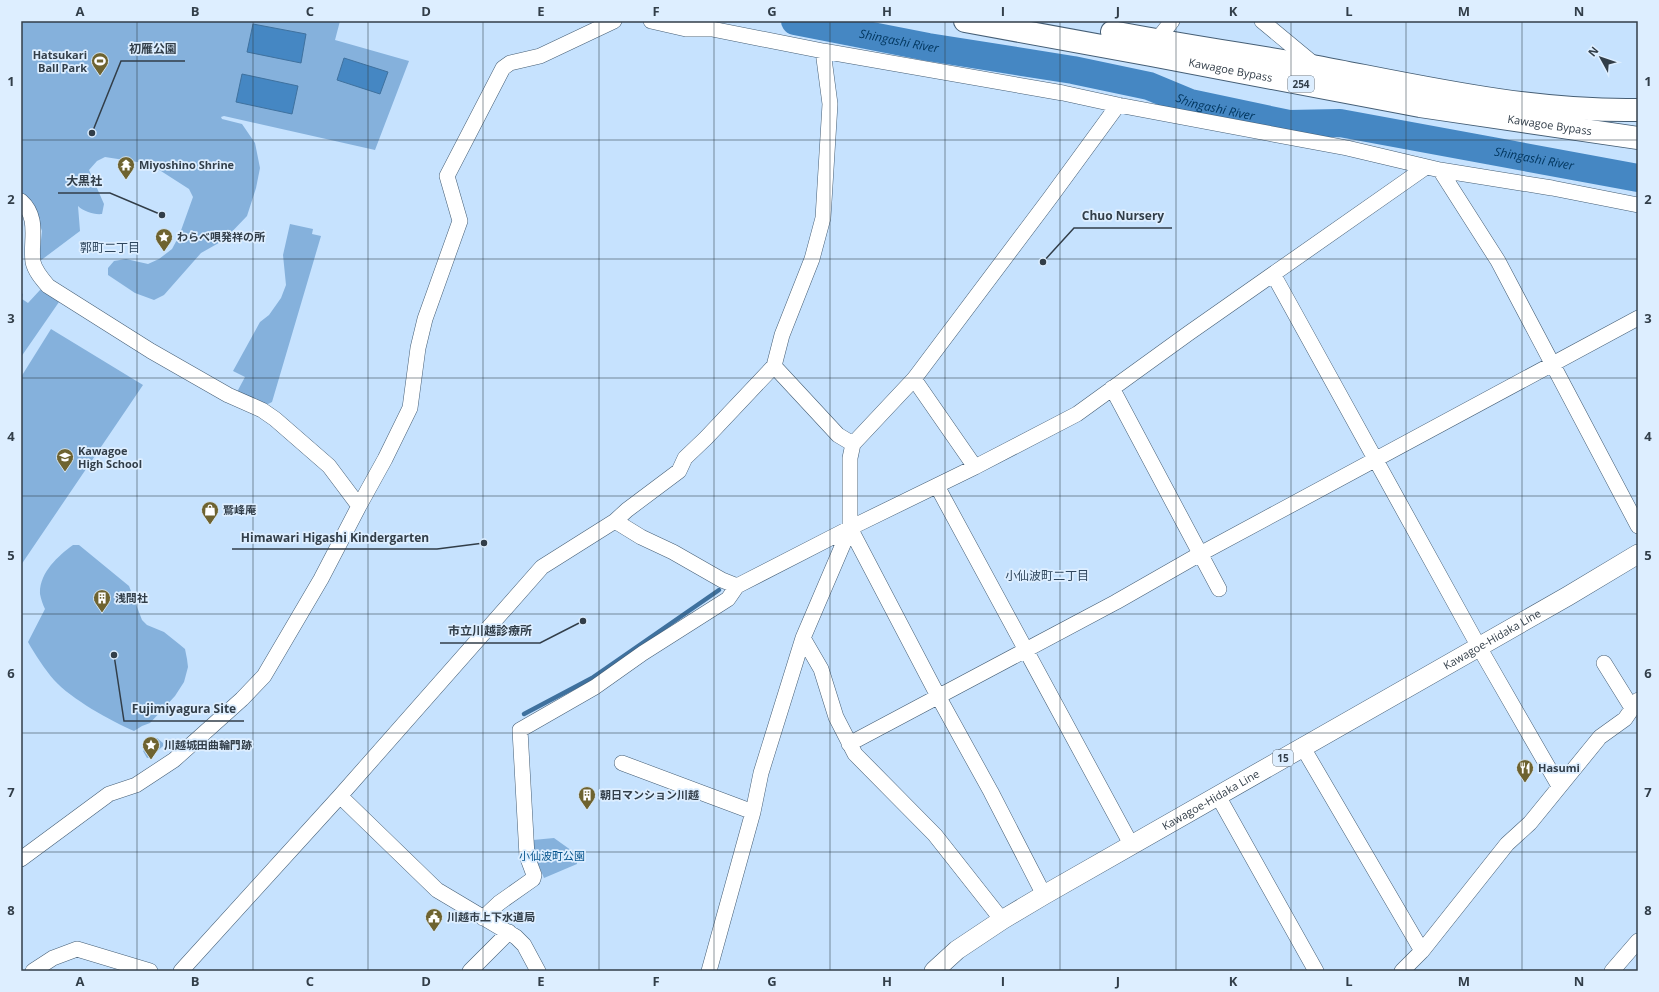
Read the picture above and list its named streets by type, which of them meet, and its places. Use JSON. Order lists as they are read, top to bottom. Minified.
{"streets":{"highway":["Kawagoe Bypass","254"],"main road":["Kawagoe-Hidaka Line","15"]},"districts":["郭町二丁目","小仙波町二丁目"],"water":["Shingashi River"],"parks":["小仙波町公園"],"places":{"sports":["Hatsukari Ball Park"],"other":["初雁公園","大黒社","Chuo Nursery","Himawari Higashi Kindergarten","市立川越診療所","Fujimiyagura Site"],"temple":["Miyoshino Shrine"],"place":["わらべ唄発祥の所","川越城田曲輪門跡"],"school or university":["Kawagoe High School"],"shop":["鷲峰庵"],"building":["浅間社","朝日マンション川越"],"restaurant":["Hasumi"],"public building":["川越市上下水道局"]},"north":"top left","grid":{"columns":["A","B","C","D","E","F","G","H","I","J","K","L","M","N"],"rows":["1","2","3","4","5","6","7","8"]}}
